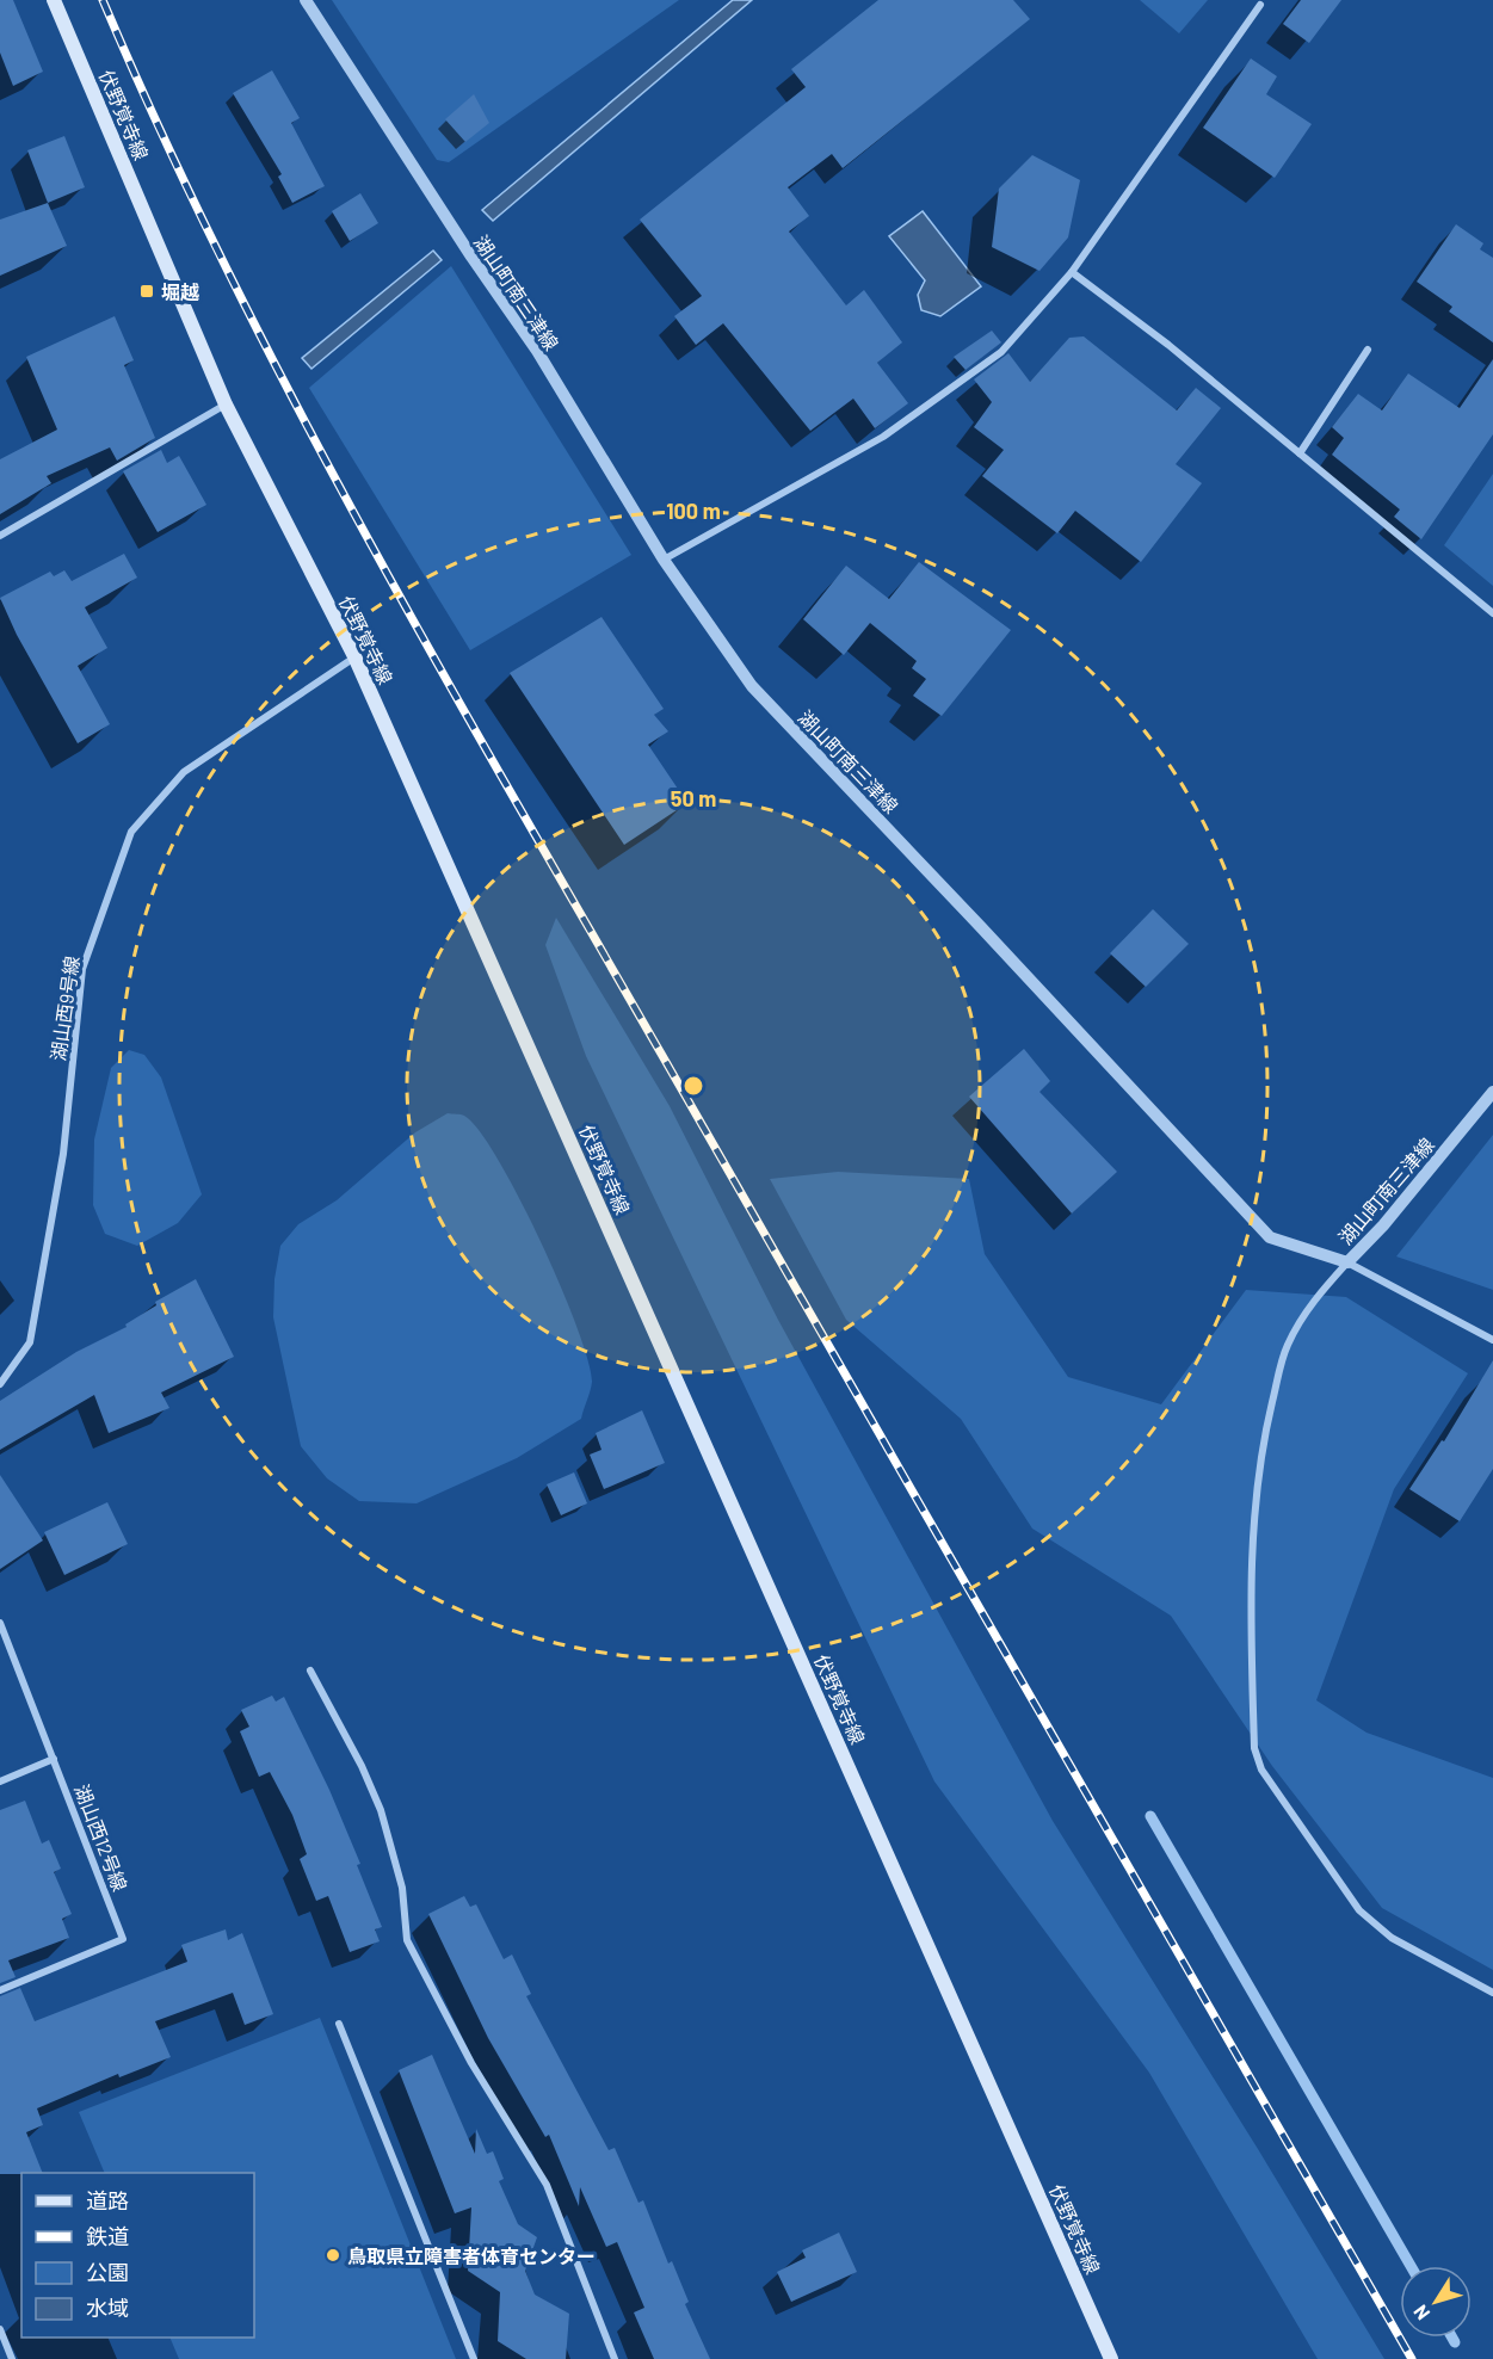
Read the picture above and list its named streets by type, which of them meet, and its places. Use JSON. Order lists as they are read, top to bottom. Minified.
{"streets":{"main road":["伏野覚寺線"],"street":["湖山町南三津線","湖山西9号線","湖山西12号線"]},"crossings":[["伏野覚寺線","湖山西9号線"]],"places":{"transit":["堀越"],"other":["鳥取県立障害者体育センター"]},"legend":["道路","鉄道","公園","水域"],"north":"bottom left","rings":["100 m","50 m"]}
